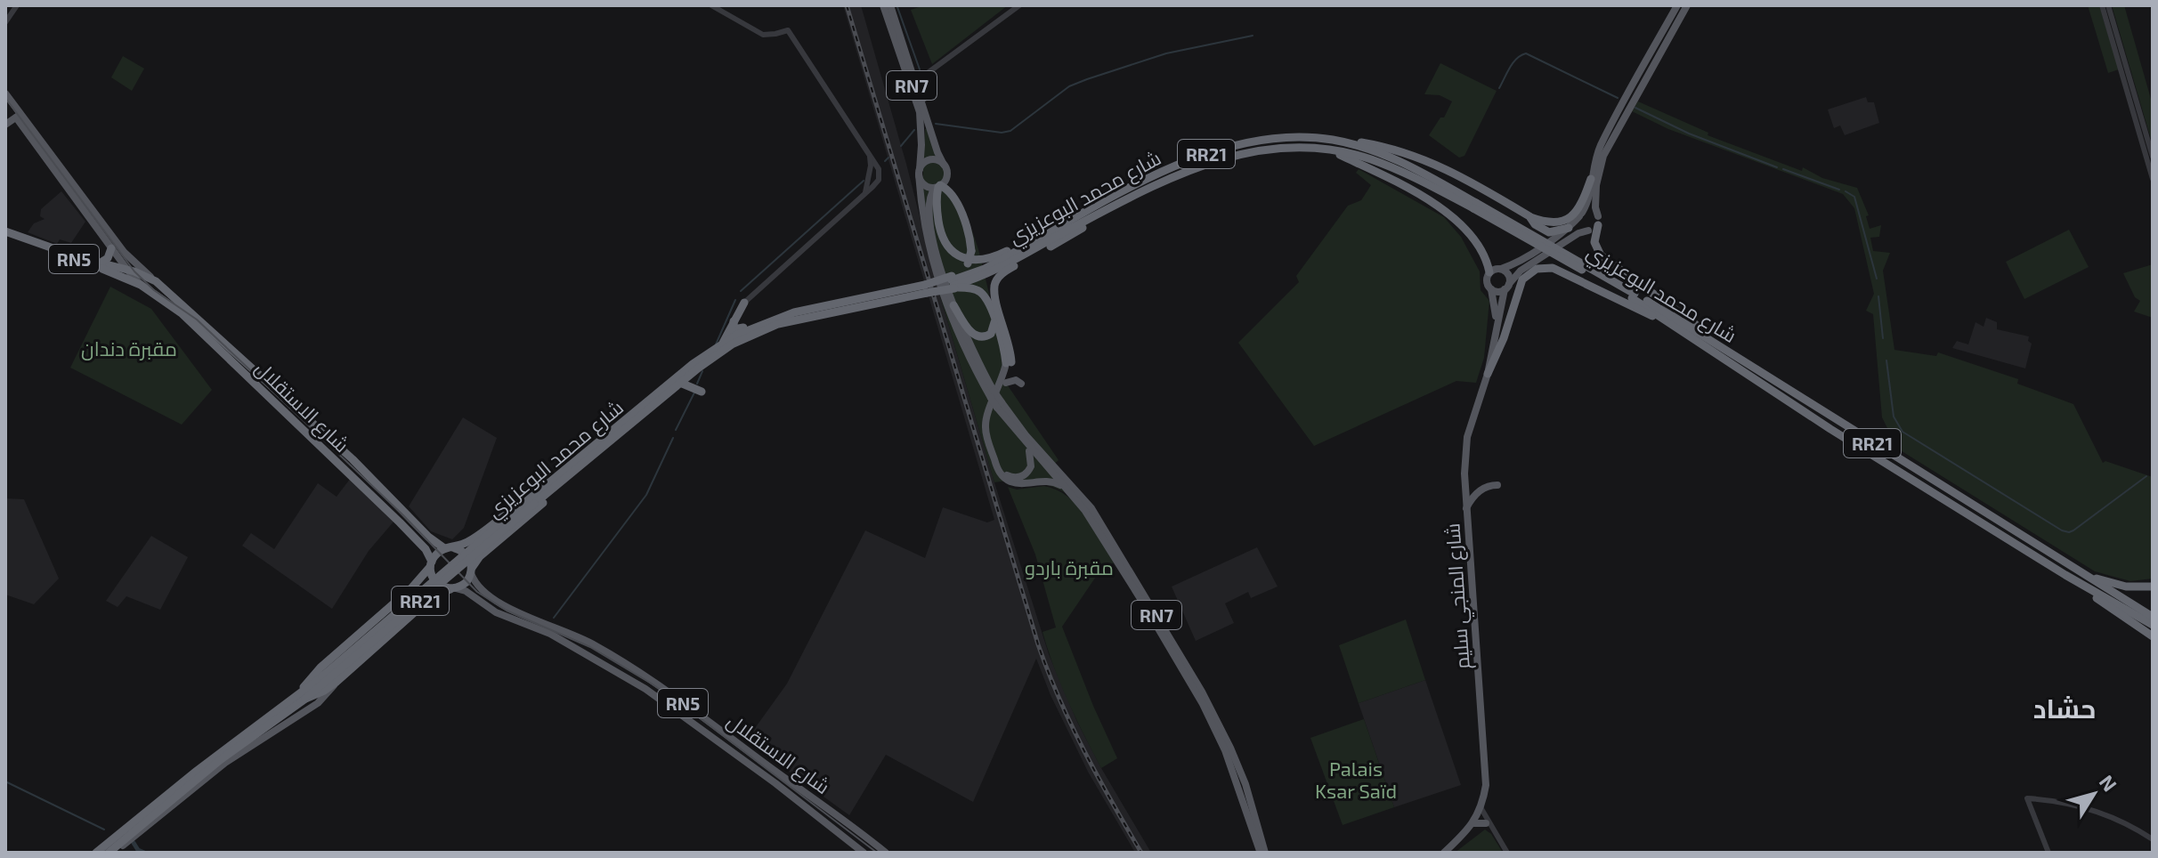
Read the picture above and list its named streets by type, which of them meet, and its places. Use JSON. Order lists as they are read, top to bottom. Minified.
{"streets":{"highway":["RR21","شارع محمد البوعزيزي","RN5","شارع الاستقلال"],"main road":["RN7","شارع المنجي سليم"]},"crossings":[["RR21","شارع محمد البوعزيزي"],["RR21","RN5"],["RR21","شارع الاستقلال"],["شارع محمد البوعزيزي","RN5"],["شارع محمد البوعزيزي","شارع الاستقلال"],["RN5","شارع الاستقلال"]],"districts":["حشاد"],"parks":["مقبرة دندان","مقبرة باردو","Palais Ksar Saïd"],"north":"top right"}
